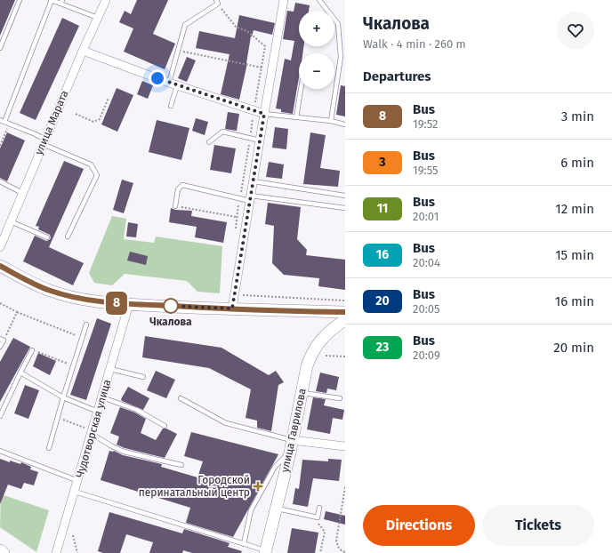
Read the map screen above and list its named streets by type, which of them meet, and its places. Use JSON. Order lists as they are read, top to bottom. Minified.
{"streets":{"main road":["улица Гаврилова"],"street":["улица Марата","Чудотворская улица"]},"places":{"other":["Чкалова"],"health":["Городской перинатальный центр"]},"lines":["bus line 8"],"page":{"on_map":"8","heading":[["Чкалова","Walk · 4 min · 260 m"],"Departures"],"map_buttons":["+","−"],"list":[{"mark":"8","name":"Bus","note":"19:52","value":"3 min"},{"mark":"3","name":"Bus","note":"19:55","value":"6 min"},{"mark":"11","name":"Bus","note":"20:01","value":"12 min"},{"mark":"16","name":"Bus","note":"20:04","value":"15 min"},{"mark":"20","name":"Bus","note":"20:05","value":"16 min"},{"mark":"23","name":"Bus","note":"20:09","value":"20 min"}],"buttons":["Directions","Tickets"]}}
